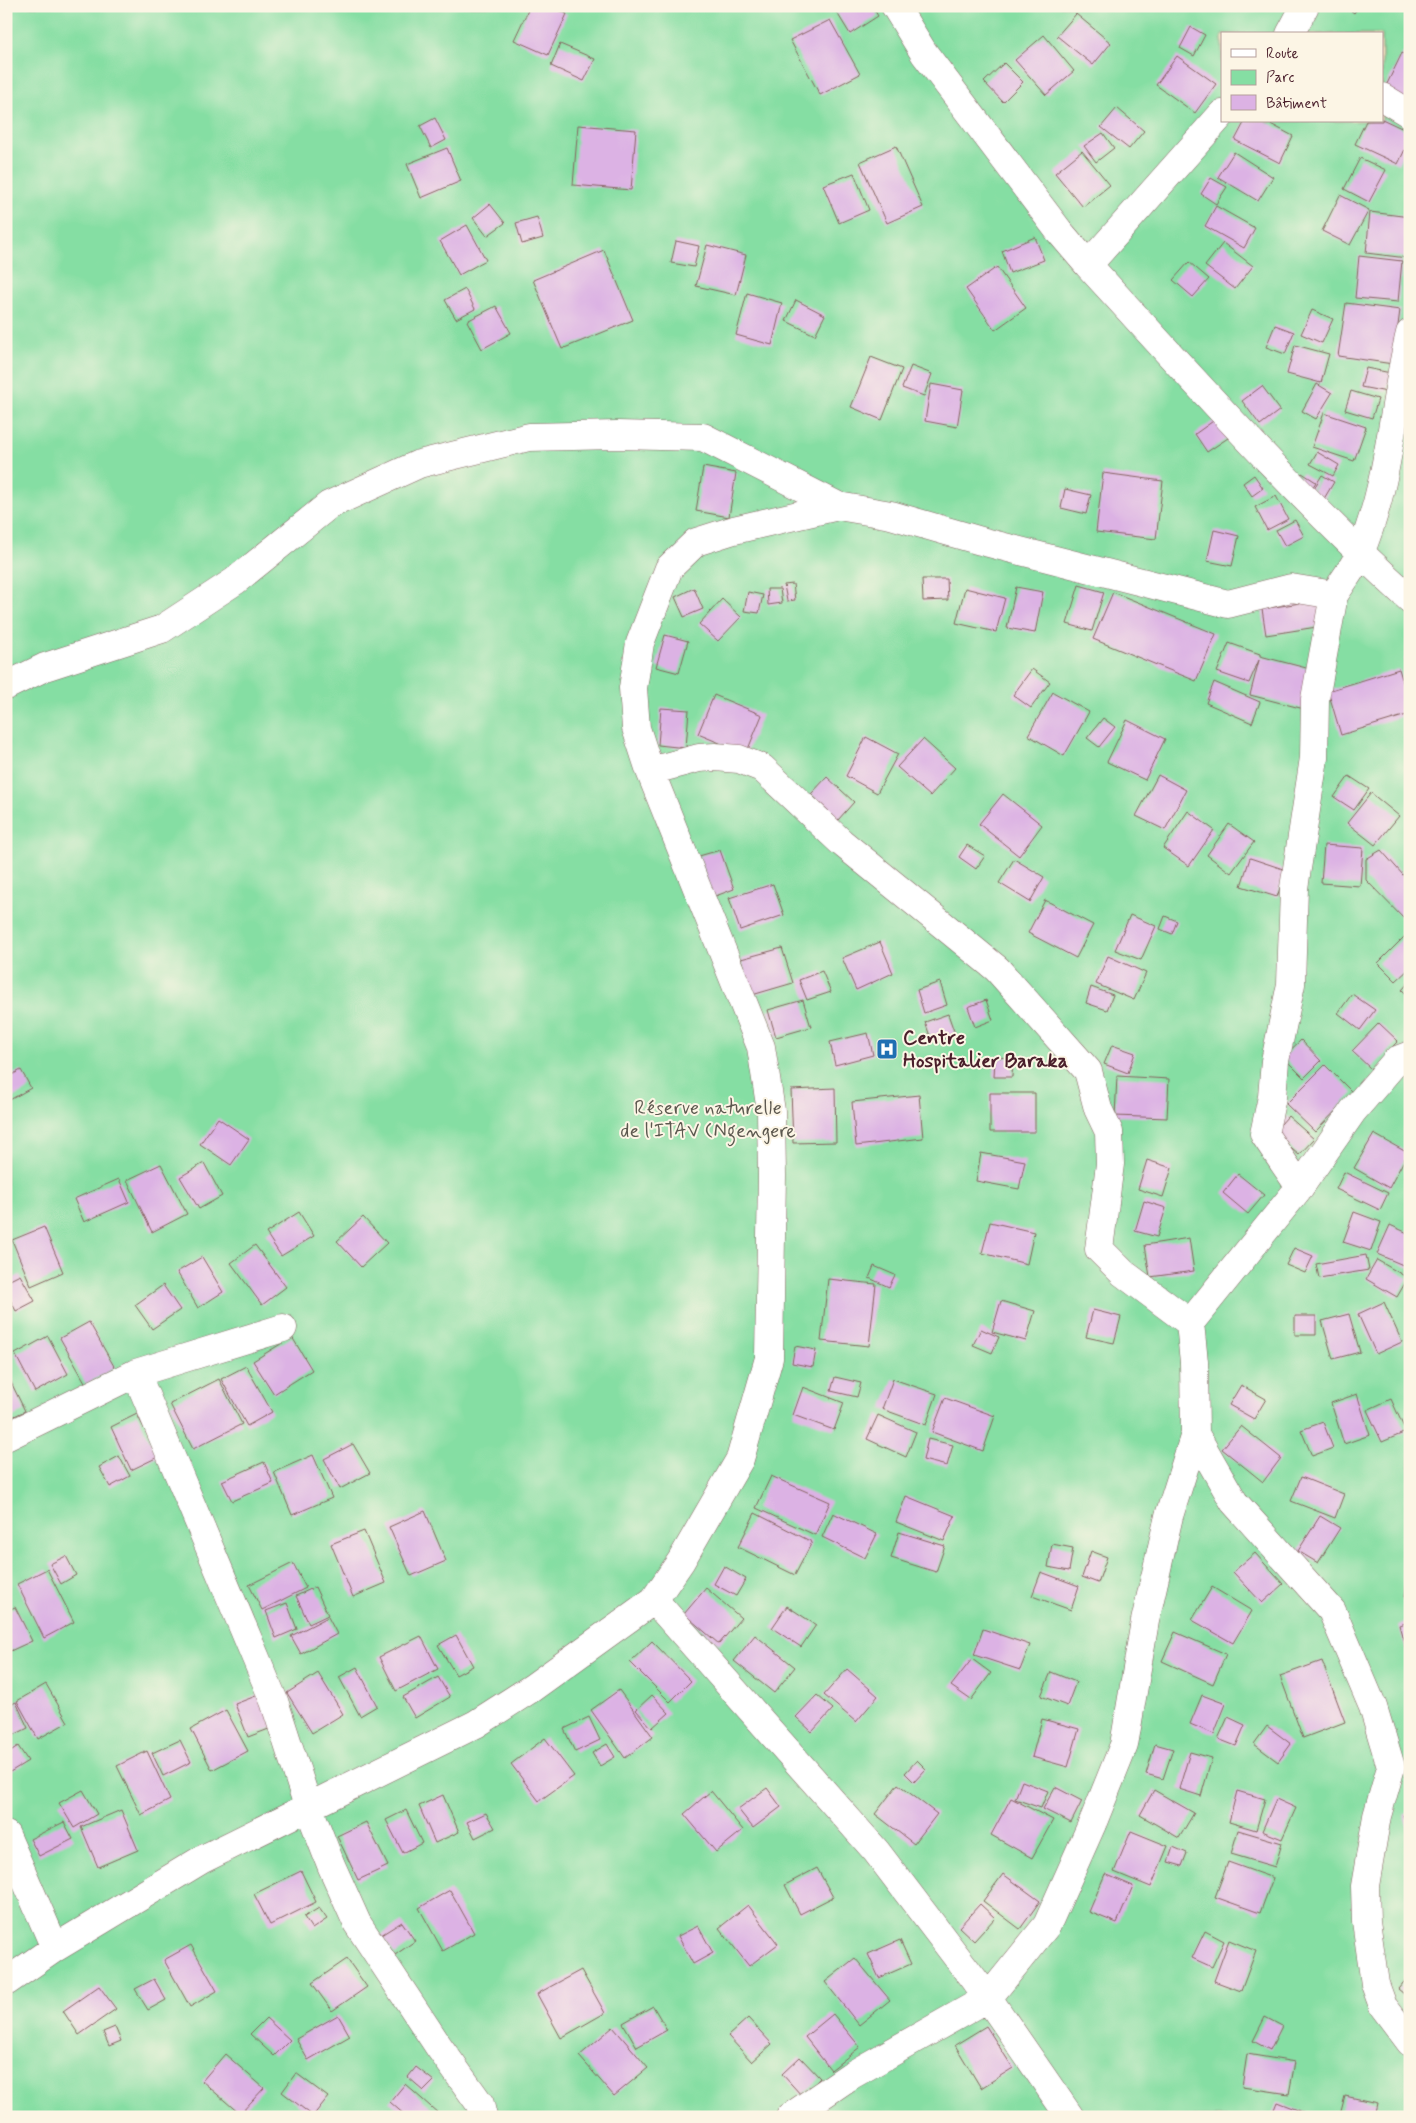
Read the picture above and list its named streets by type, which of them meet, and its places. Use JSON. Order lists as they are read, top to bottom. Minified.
{"parks":["Réserve naturelle de l'ITAV (Ngengere"],"places":{"hospital":["Centre Hospitalier Baraka"]},"legend":["Route","Parc","Bâtiment"]}
